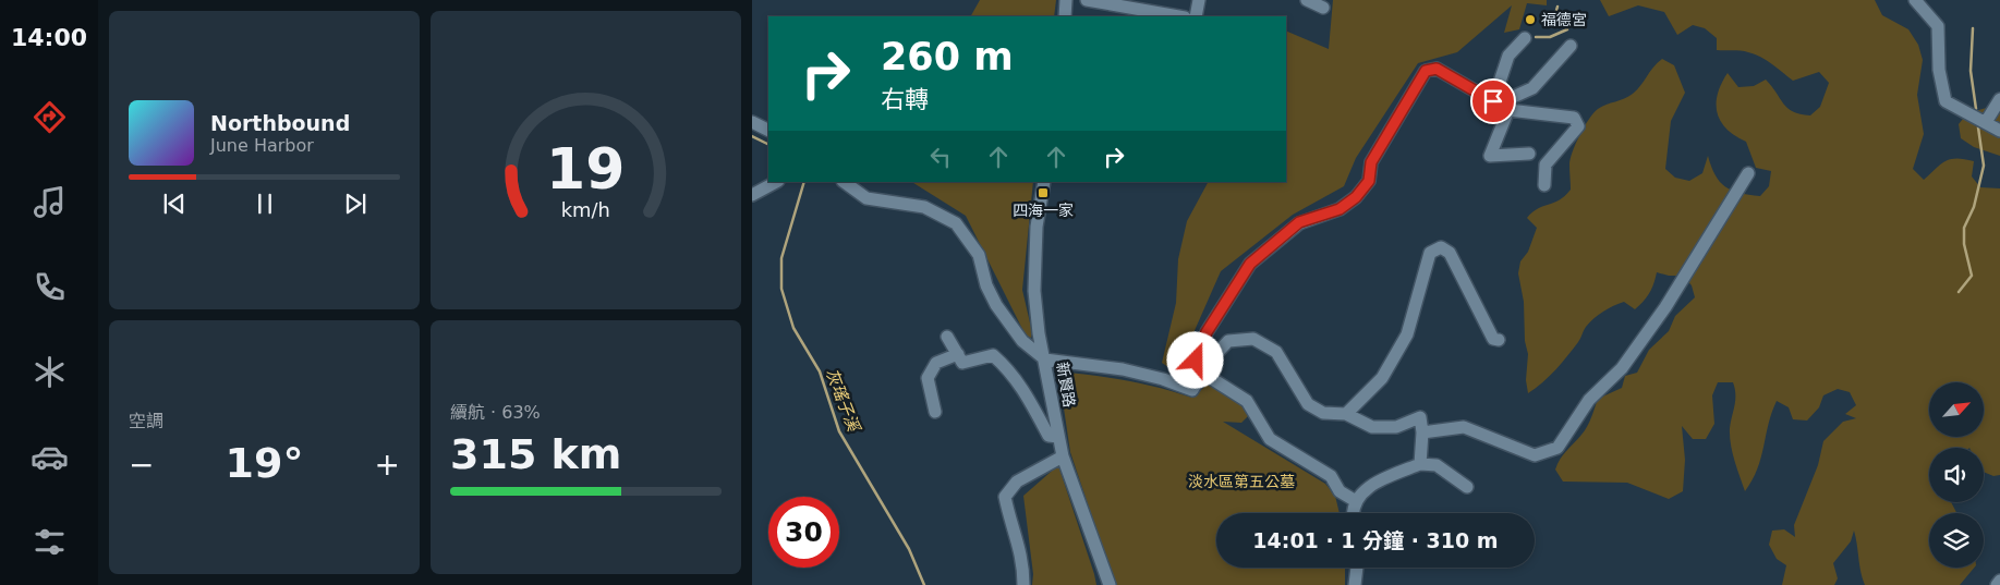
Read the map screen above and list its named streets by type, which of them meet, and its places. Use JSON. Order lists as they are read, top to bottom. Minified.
{"streets":{"street":["新賢路"]},"water":["灰瑤子溪"],"parks":["淡水區第五公墓"],"places":{"other":["福德宮"],"transit":["四海一家"]},"north":"top right","page":{"tabs":"14:00","turn":["260 m","右轉"],"song":["Northbound","June Harbor"],"tile":["空調",["續航 · 63%","315 km"]],"heat":["−","19°","+"],"limit":"30","trip":"14:01 · 1 分鐘 · 310 m","gauge":["19","km/h"]}}
